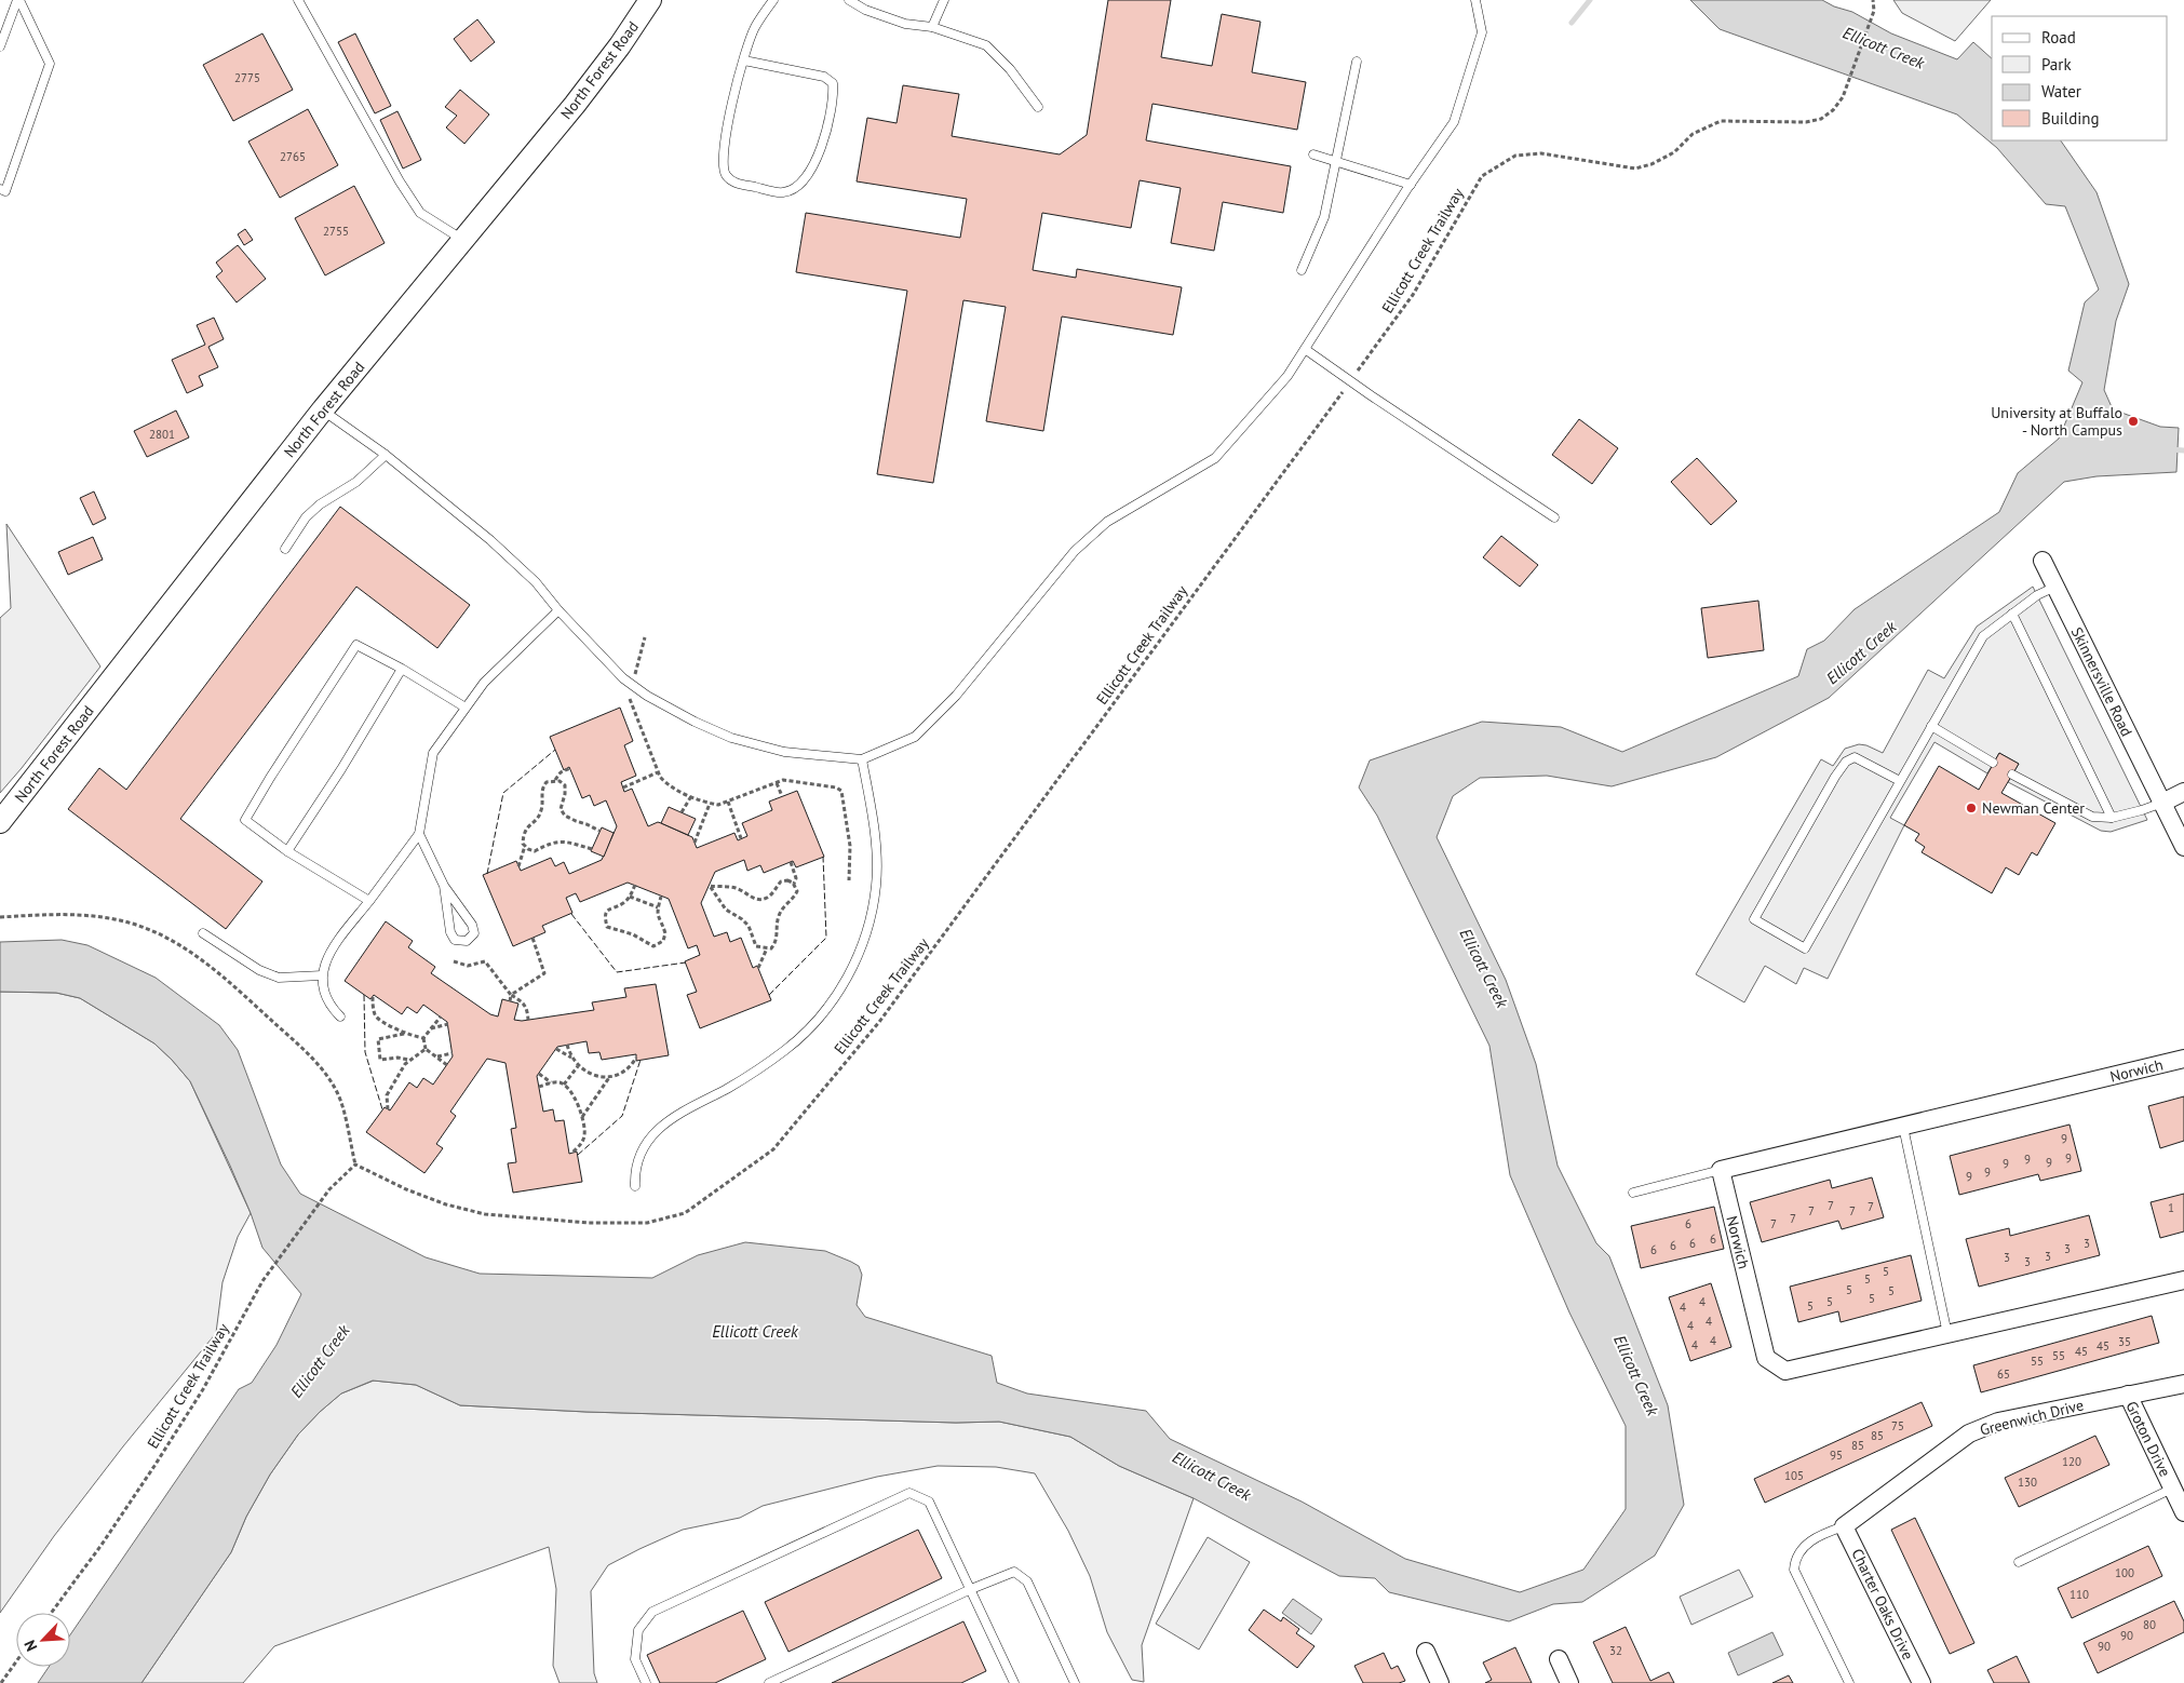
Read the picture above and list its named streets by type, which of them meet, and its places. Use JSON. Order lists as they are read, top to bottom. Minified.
{"streets":{"street":["North Forest Road","Skinnersville Road","Norwich","Greenwich Drive","Groton Drive","Charter Oaks Drive"],"path":["Ellicott Creek Trailway"]},"crossings":[["Greenwich Drive","Groton Drive"],["Greenwich Drive","Charter Oaks Drive"]],"water":["Ellicott Creek"],"places":["University at Buffalo - North Campus","Newman Center"],"house_numbers":["2775","2765","2755","2801","9","9","9","9","9","9","9","7","7","1","7","7","7","6","7","6","6","3","6","3","6","3","3","3","5","5","5","5","5","4","5","5","4","4","4","4","35","4","45","45","55","55","65","75","85","85","95","120","105","130","100","110","80","90","90","32"],"legend":["Road","Park","Water","Building"],"north":"bottom left"}
